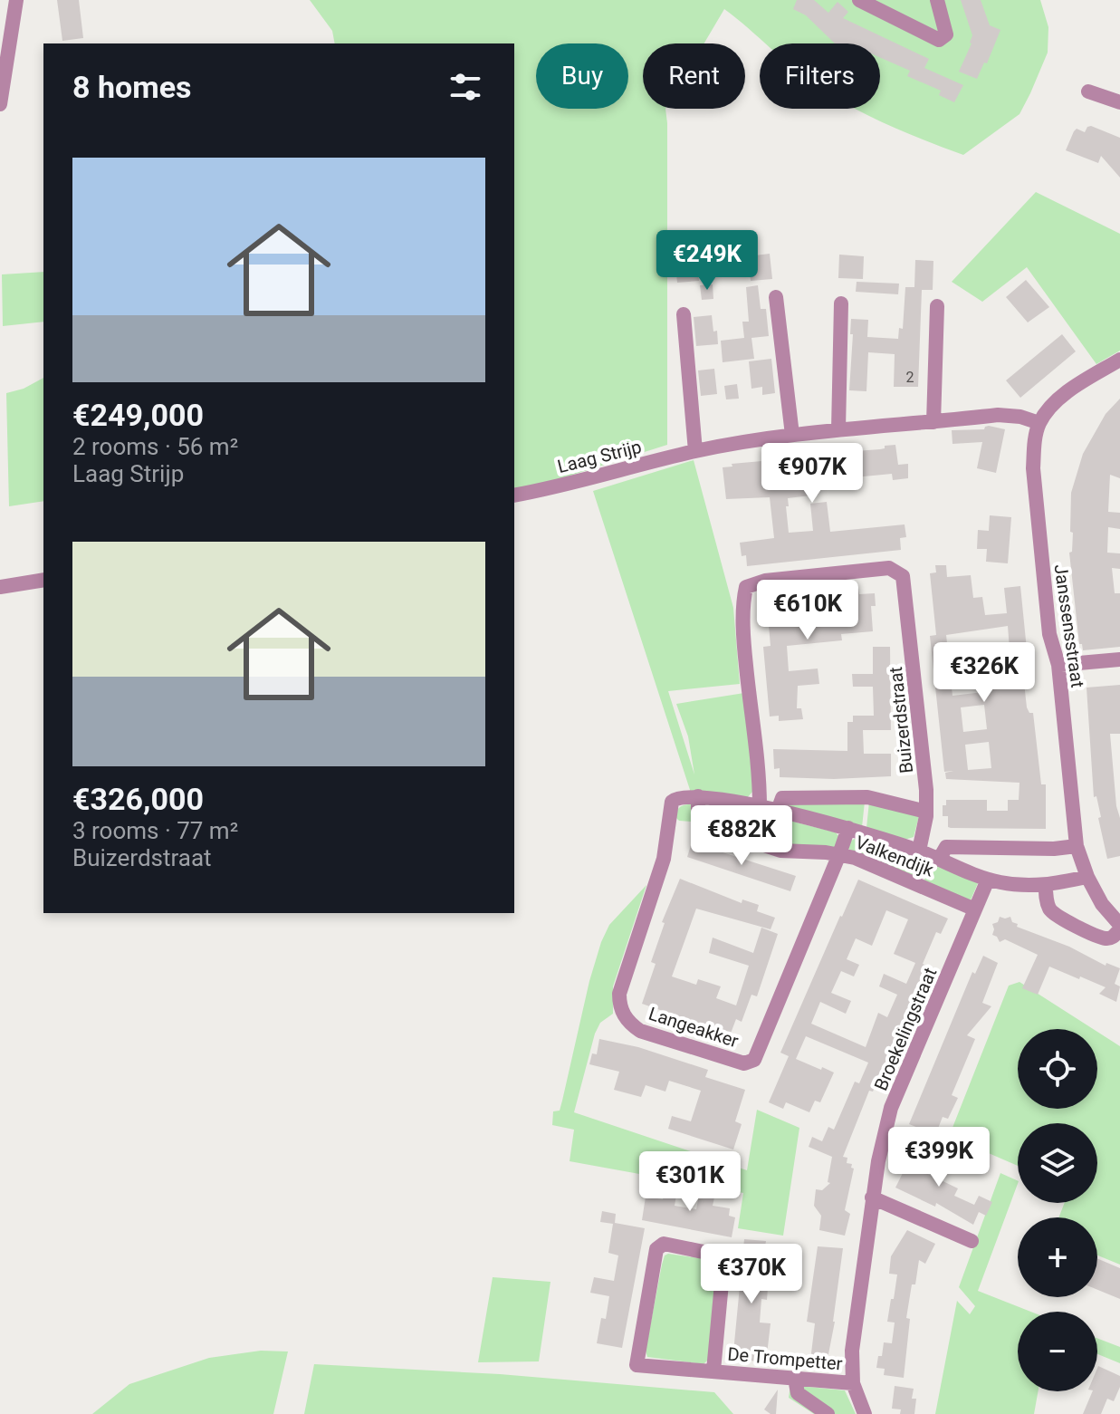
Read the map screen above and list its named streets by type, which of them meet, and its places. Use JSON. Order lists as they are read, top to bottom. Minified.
{"streets":{"street":["Laag Strijp","Janssensstraat","Buizerdstraat","Valkendijk","Langeakker","Broekelingstraat","De Trompetter"]},"crossings":[["Laag Strijp","Janssensstraat"],["Janssensstraat","Valkendijk"],["Buizerdstraat","Valkendijk"],["Valkendijk","Langeakker"],["Valkendijk","Broekelingstraat"],["Broekelingstraat","De Trompetter"]],"house_numbers":["2"],"page":{"chip":["Buy","Rent","Filters"],"heading":"8 homes","list":[{"name":"€249,000","note":"2 rooms · 56 m² · Laag Strijp"},{"name":"€326,000","note":"3 rooms · 77 m² · Buizerdstraat"}],"price":["€249K","€907K","€610K","€326K","€882K","€399K","€301K","€370K"],"map_buttons":["+","−"]}}
